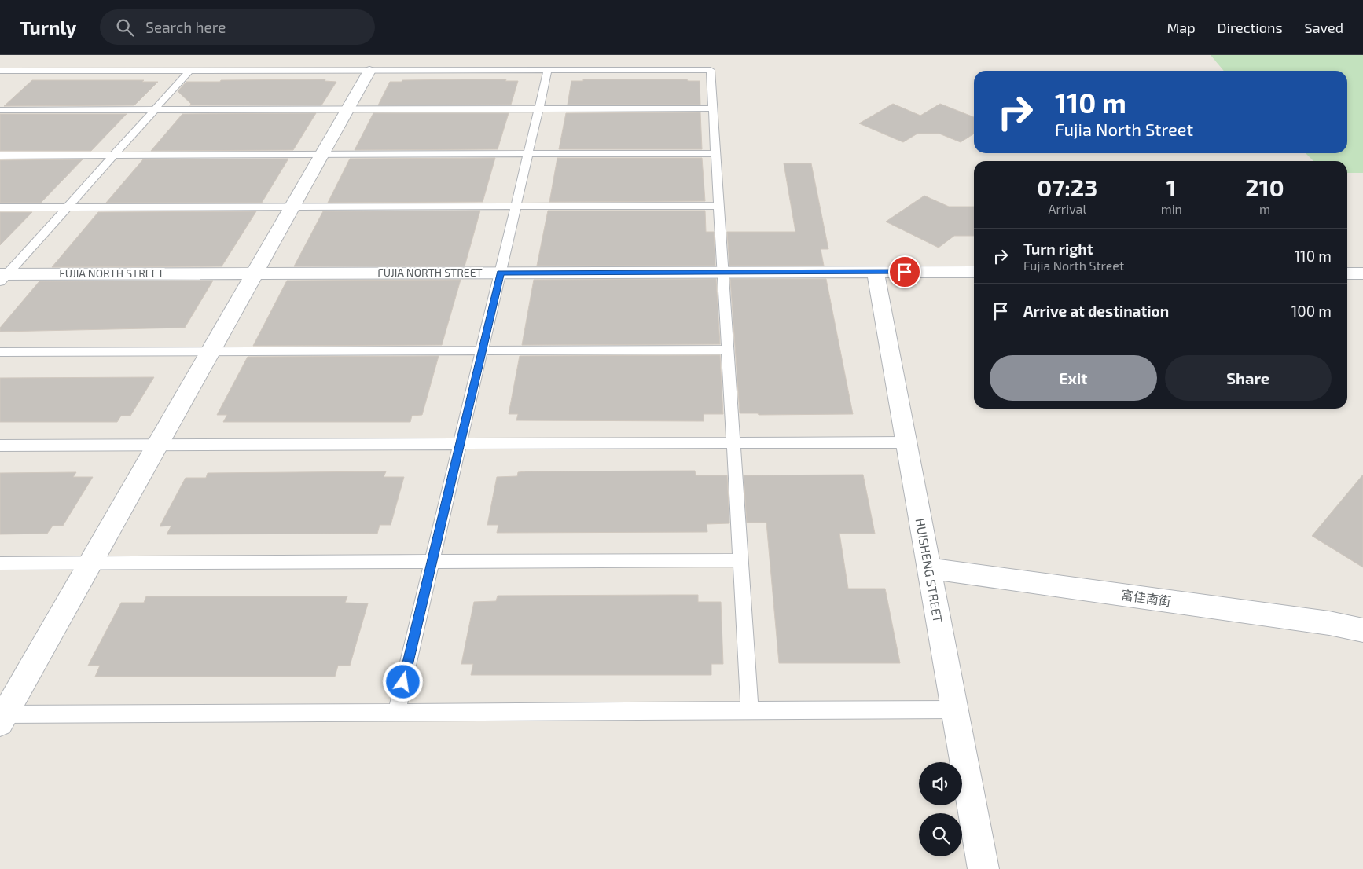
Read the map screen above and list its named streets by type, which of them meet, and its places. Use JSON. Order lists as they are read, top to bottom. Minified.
{"streets":{"street":["FUJIA NORTH STREET","HUISHENG STREET","富佳南街"]},"crossings":[["FUJIA NORTH STREET","HUISHENG STREET"],["HUISHENG STREET","富佳南街"]],"page":{"header":"Turnly","search":"Search here","nav":["Map","Directions","Saved"],"turn":["110 m","Fujia North Street"],"eta":["07:23","Arrival","1","min","210","m"],"list":[{"name":"Turn right","note":"Fujia North Street","value":"110 m"},{"name":"Arrive at destination","value":"100 m"}],"buttons":["Exit","Share"]}}
